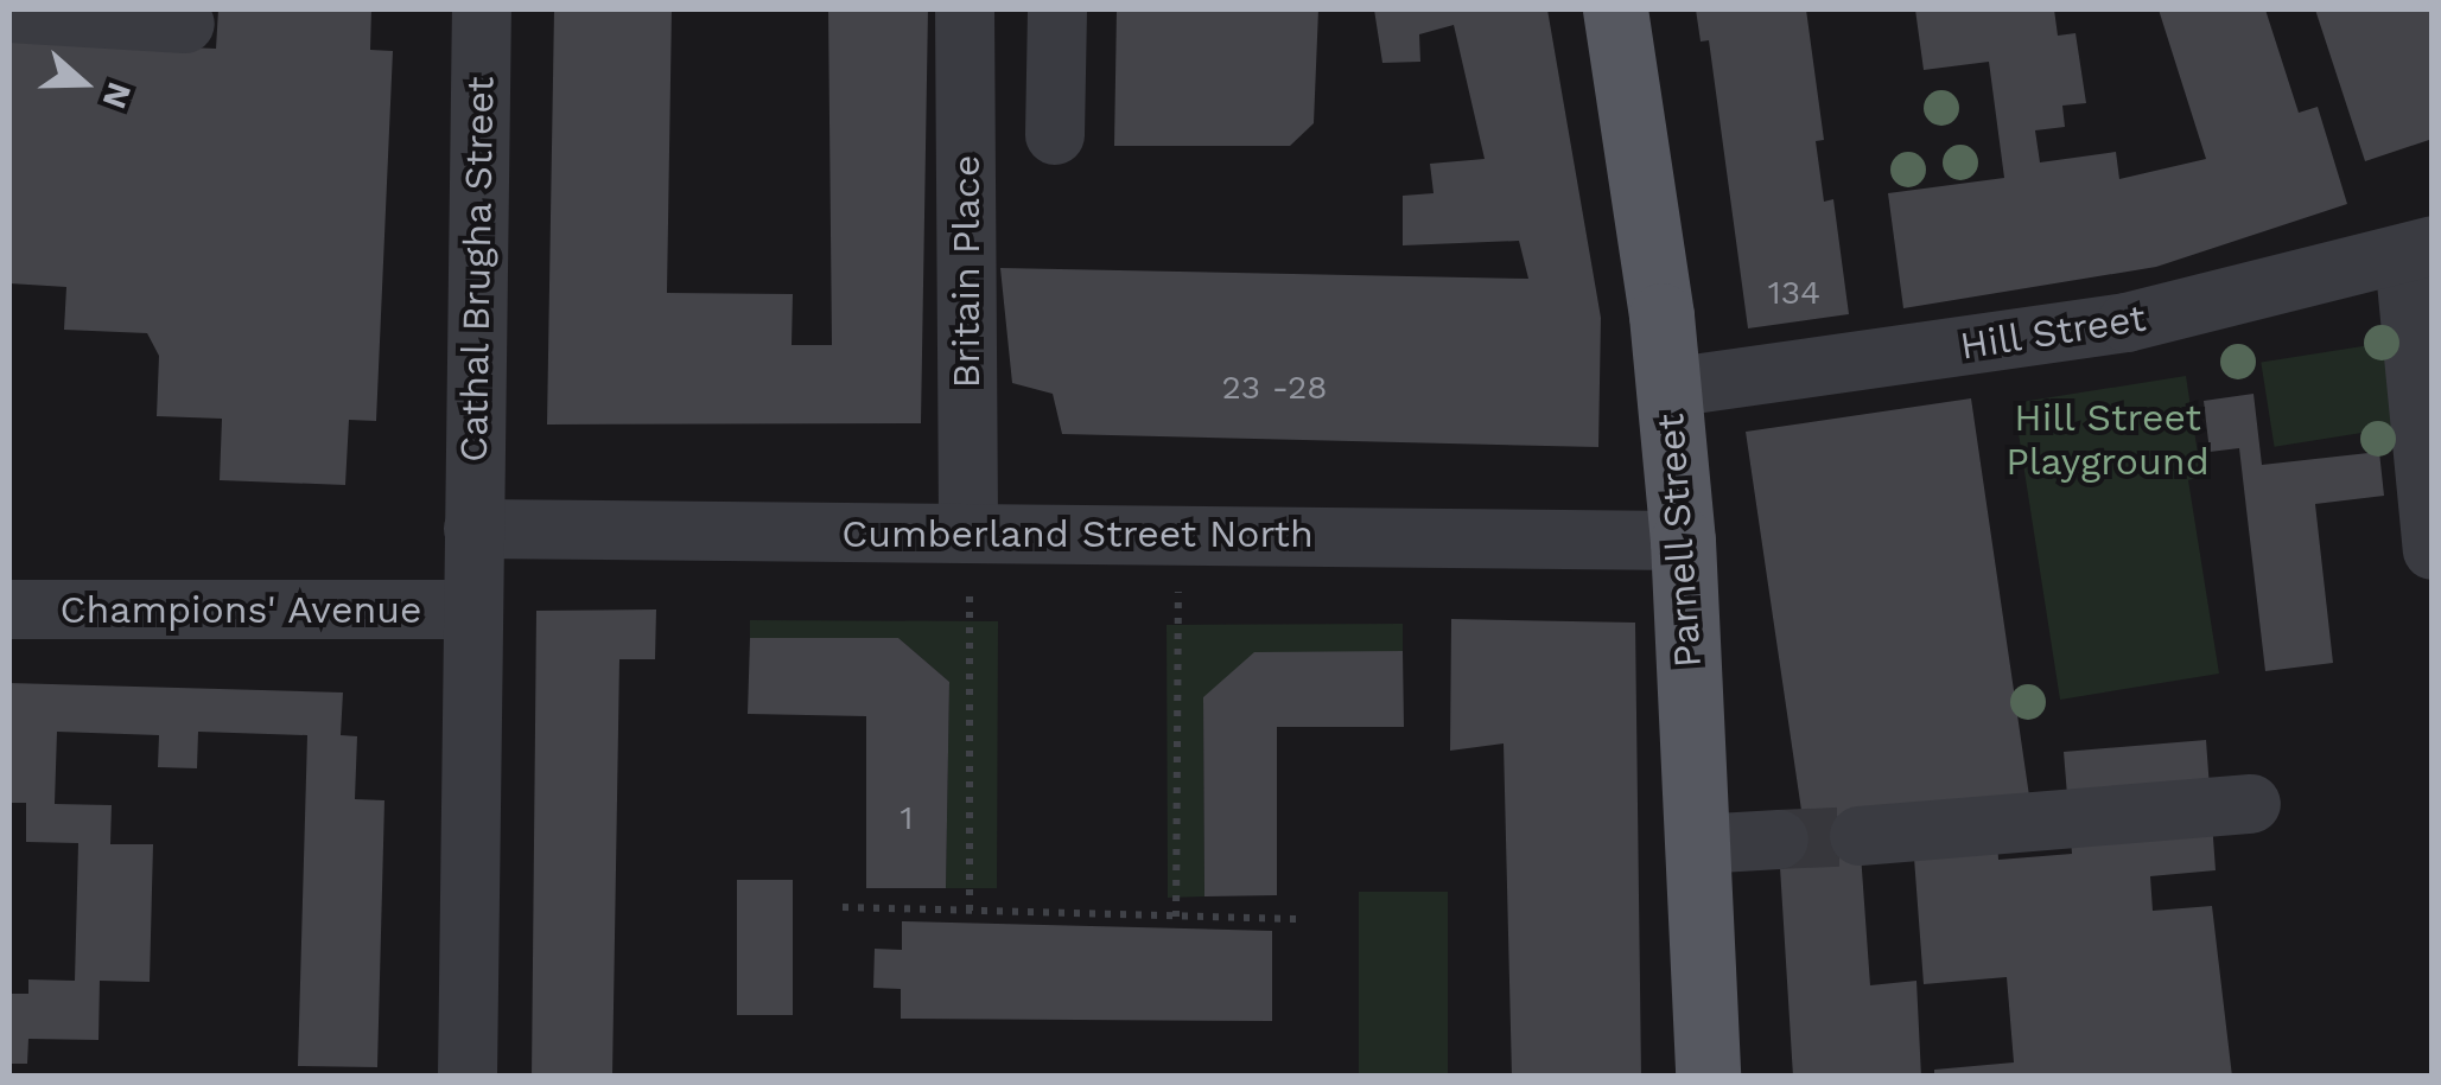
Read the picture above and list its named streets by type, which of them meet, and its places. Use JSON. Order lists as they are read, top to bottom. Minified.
{"streets":{"main road":["Parnell Street"],"street":["Cathal Brugha Street","Britain Place","Hill Street","Cumberland Street North","Champions' Avenue"]},"crossings":[["Cathal Brugha Street","Cumberland Street North"],["Cathal Brugha Street","Champions' Avenue"],["Britain Place","Cumberland Street North"],["Hill Street","Parnell Street"],["Cumberland Street North","Parnell Street"]],"parks":["Hill Street Playground"],"house_numbers":["134","23 -28","1"],"north":"right"}
